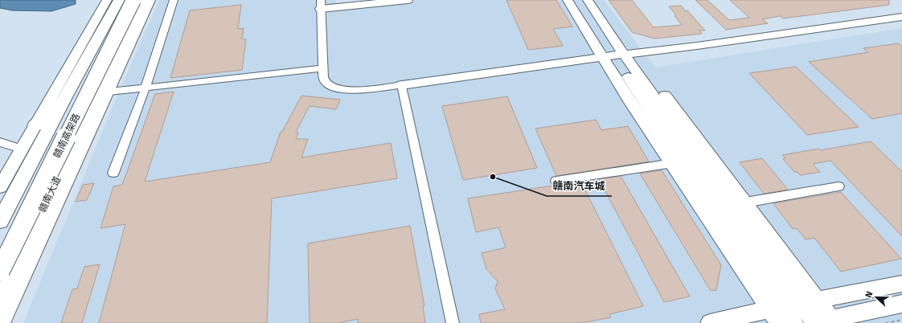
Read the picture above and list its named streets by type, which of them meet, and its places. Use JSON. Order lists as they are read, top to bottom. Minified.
{"streets":{"highway":["赣南高架路"],"main road":["赣南大道"]},"crossings":[["赣南高架路","赣南大道"]],"places":["赣南汽车城"],"north":"left"}
